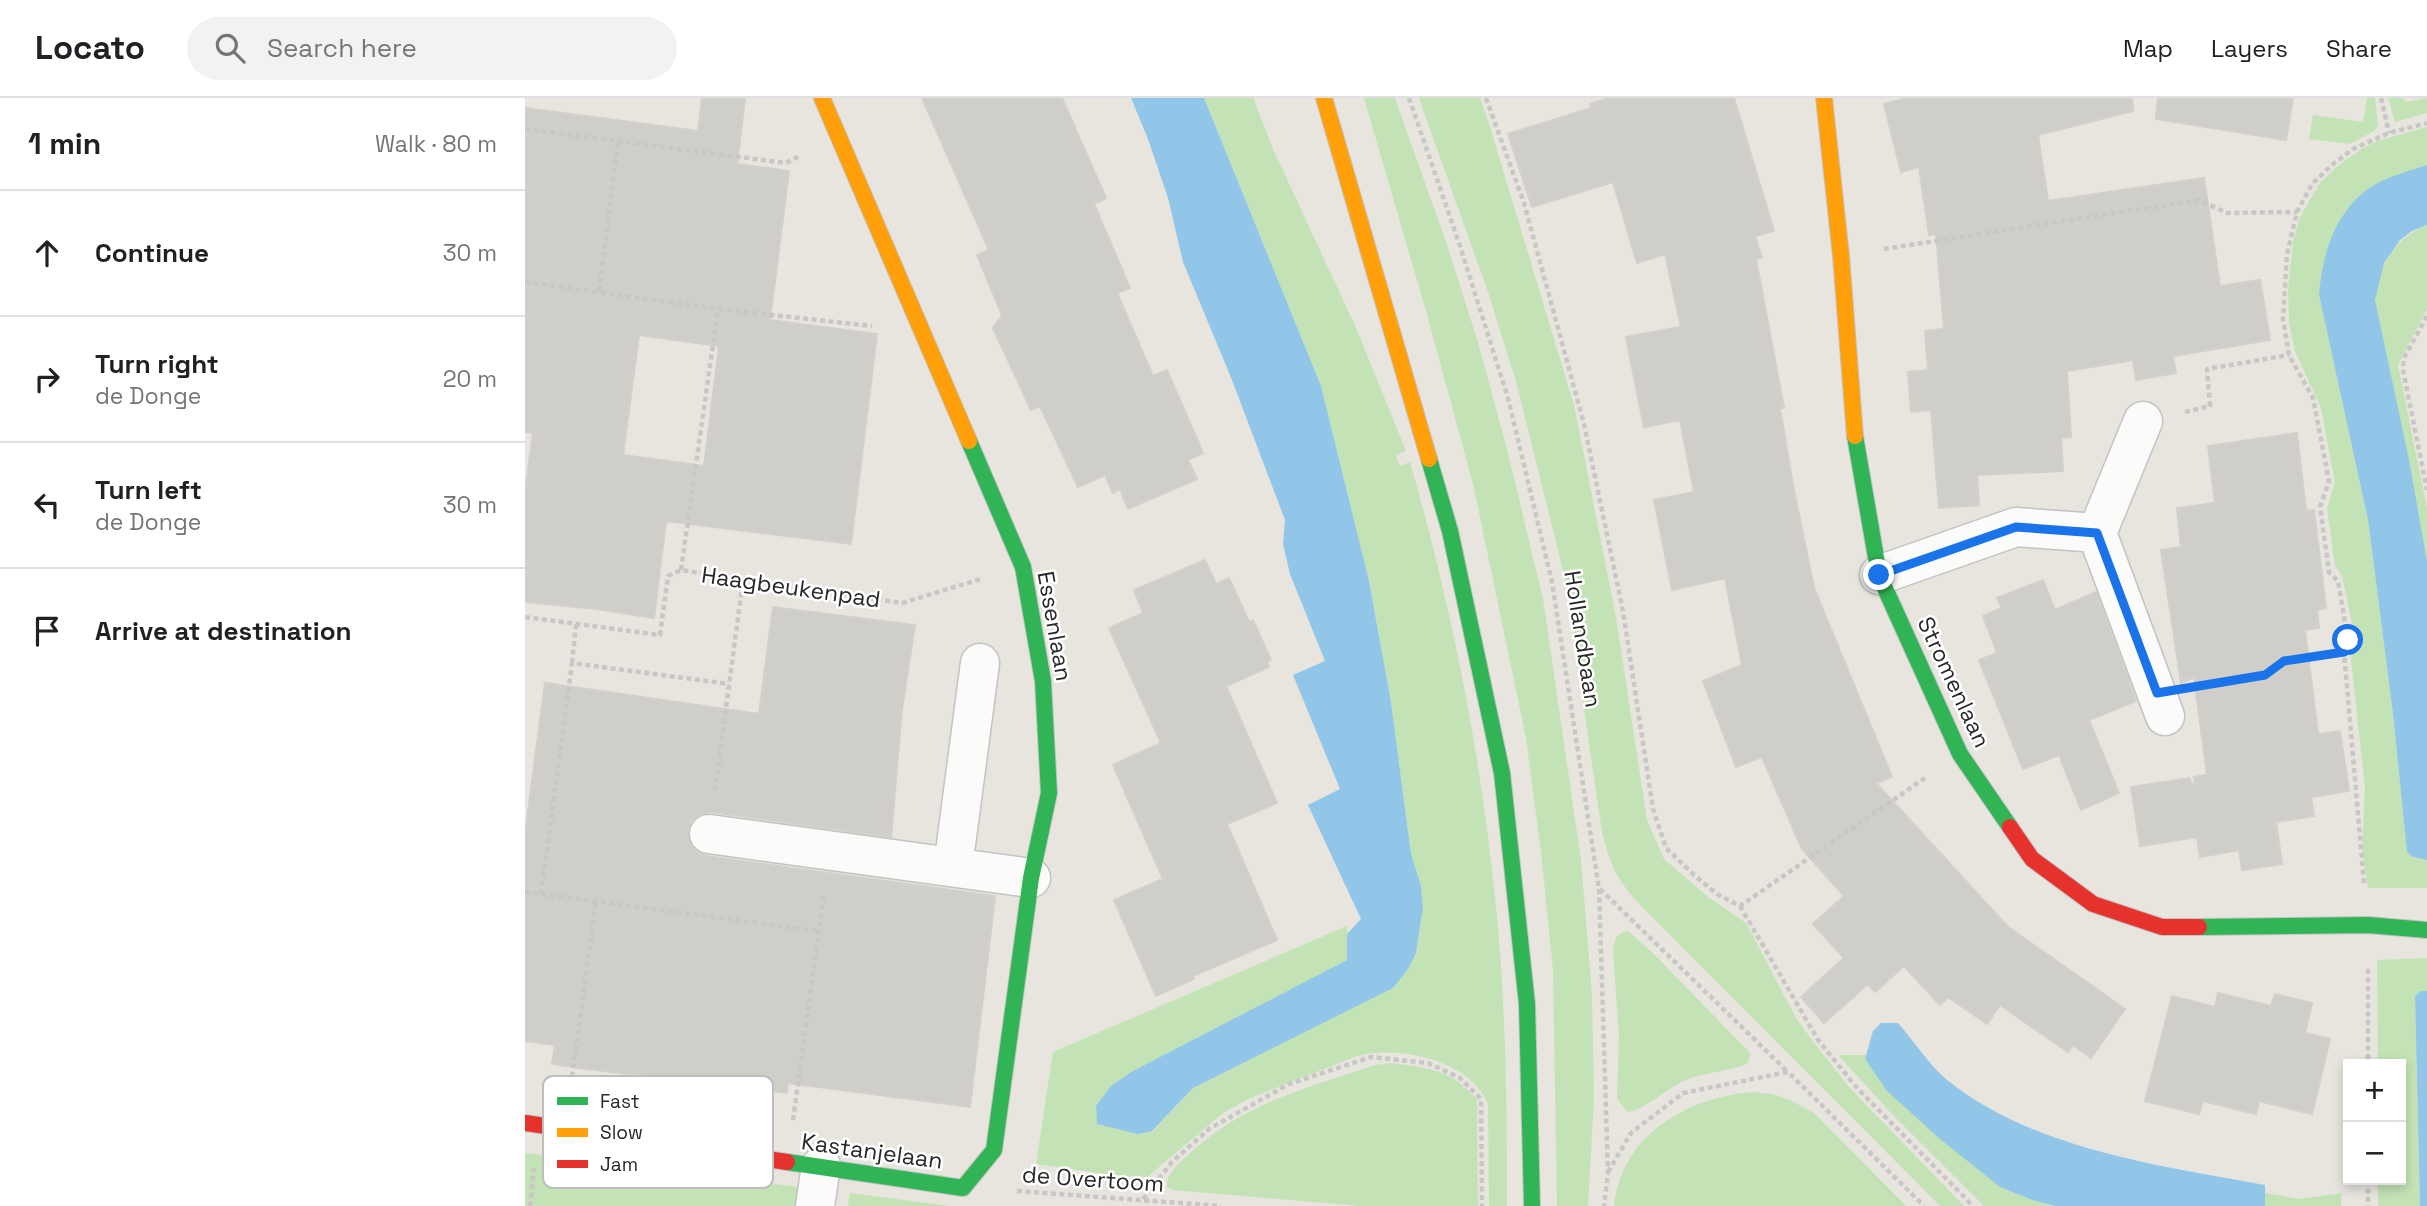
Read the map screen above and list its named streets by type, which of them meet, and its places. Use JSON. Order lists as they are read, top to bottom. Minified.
{"streets":{"street":["Essenlaan","Stromenlaan","Kastanjelaan"],"path":["Haagbeukenpad","Hollandbaan","de Overtoom"]},"crossings":[["Haagbeukenpad","Essenlaan"],["Essenlaan","Kastanjelaan"],["Essenlaan","de Overtoom"],["Kastanjelaan","de Overtoom"]],"legend":["Fast","Slow","Jam"],"page":{"header":"Locato","search":"Search here","nav":["Map","Layers","Share"],"heading":["1 min","Walk · 80 m"],"list":[["Continue","30 m"],["Turn right","de Donge","20 m"],["Turn left","de Donge","30 m"],"Arrive at destination"],"map_buttons":["+","−"]}}
